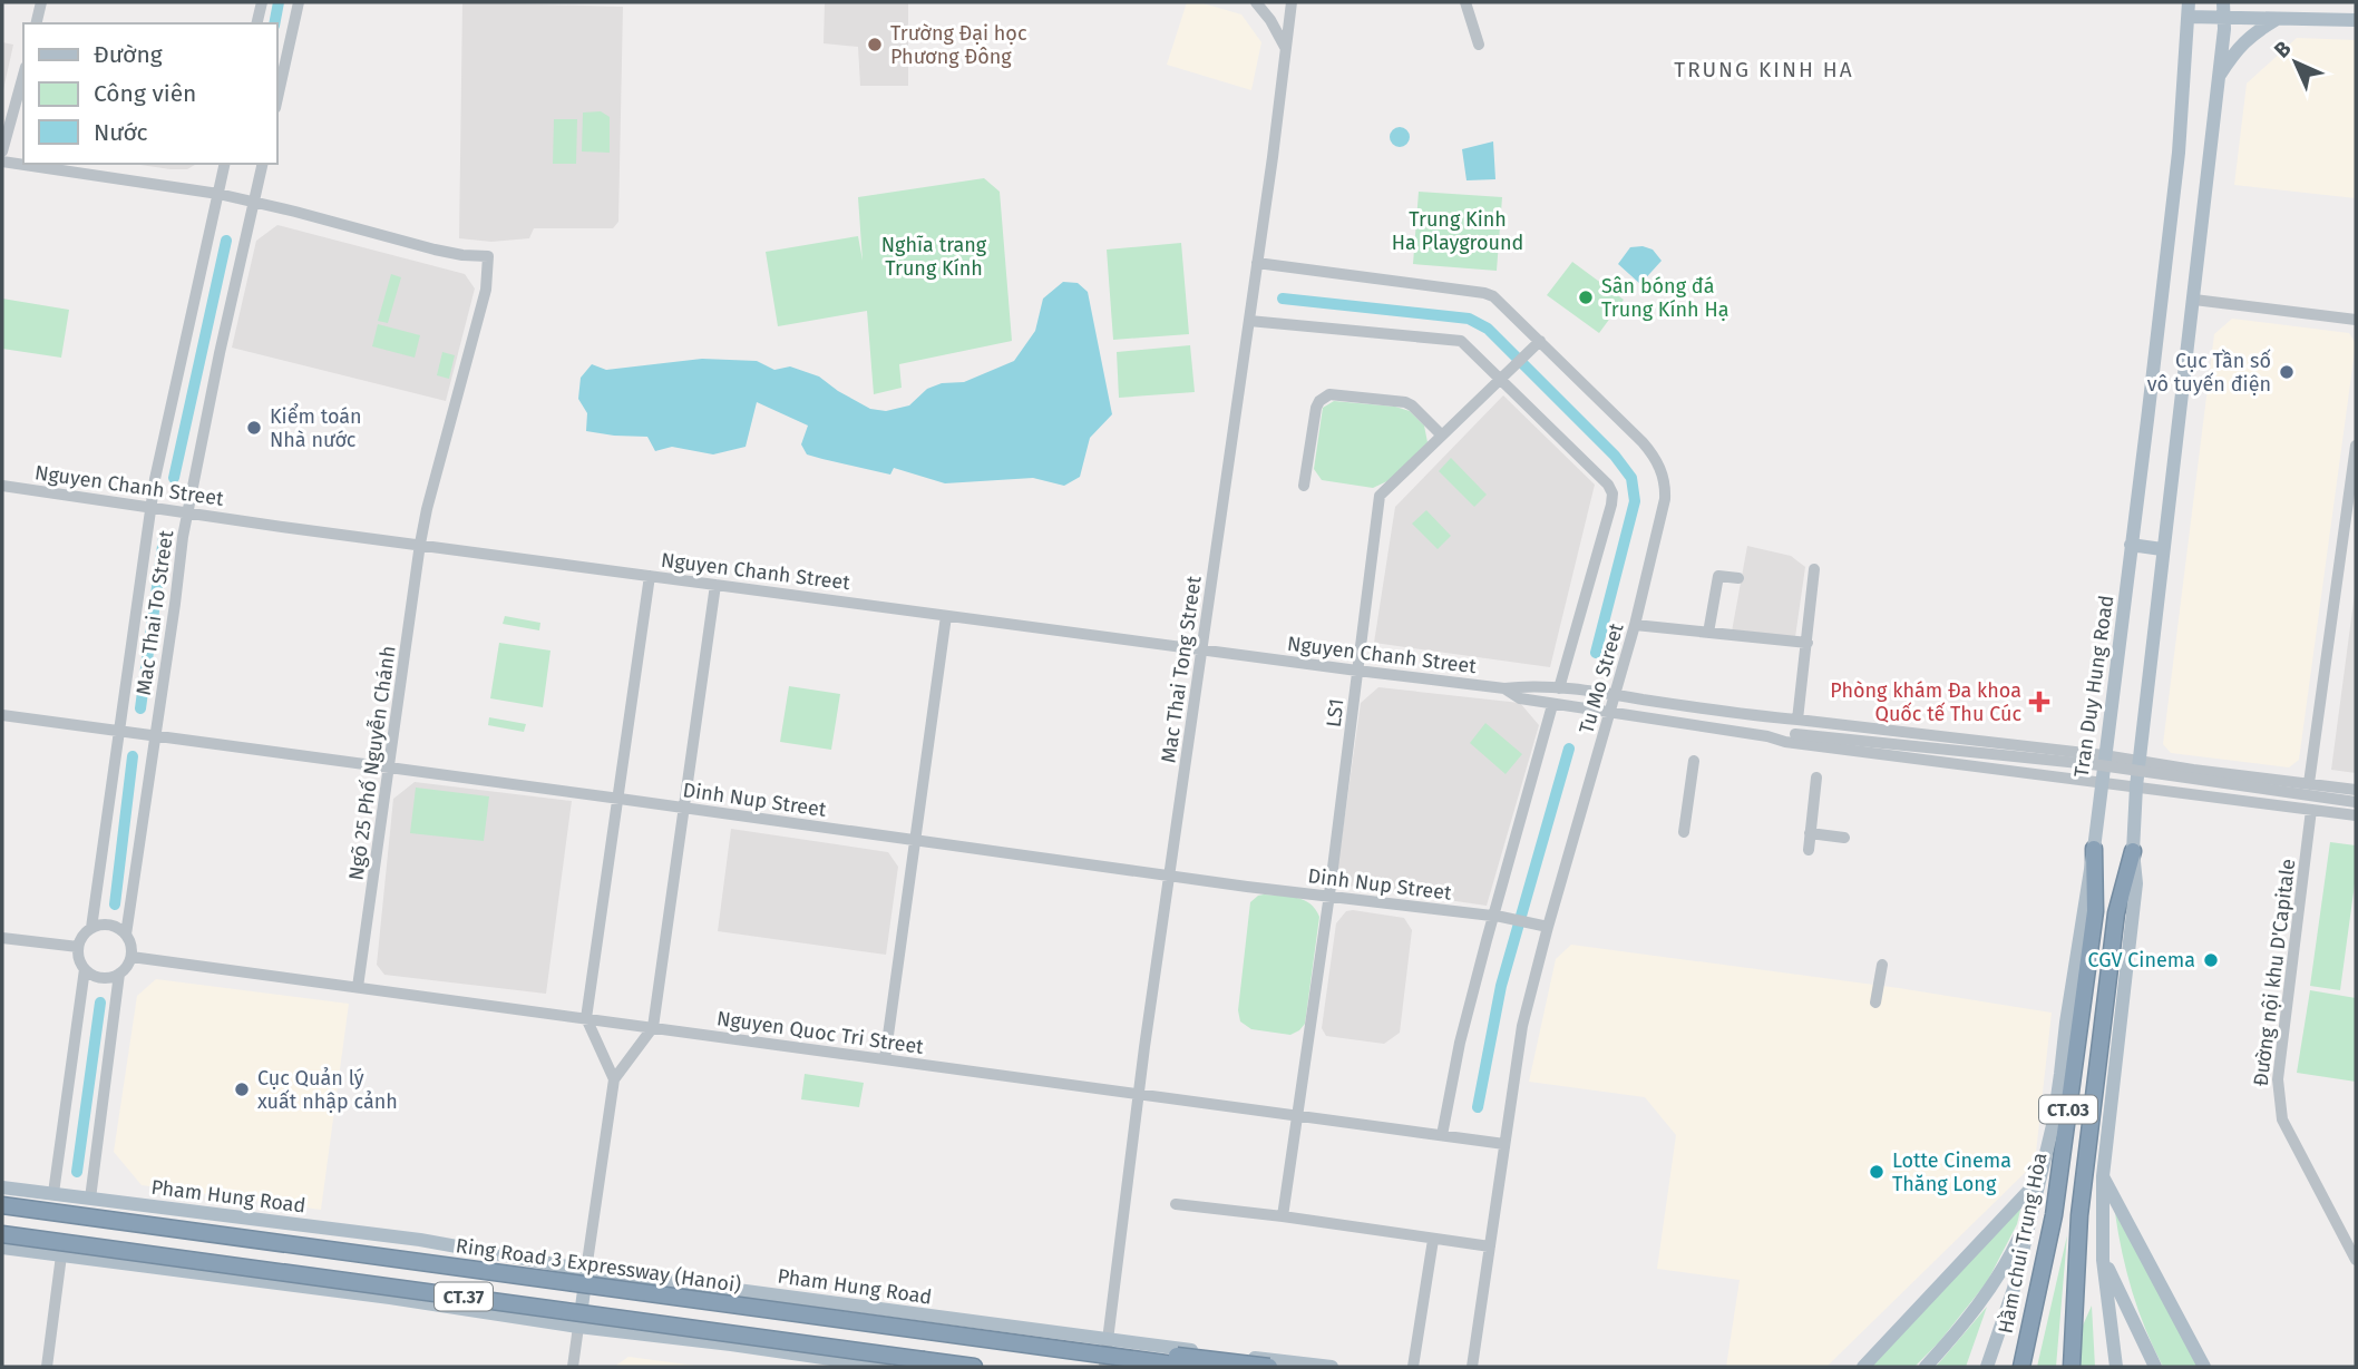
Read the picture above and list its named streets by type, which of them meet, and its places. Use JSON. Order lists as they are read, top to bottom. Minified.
{"streets":{"highway":["CT.03","Hầm chui Trung Hòa","Ring Road 3 Expressway (Hanoi)","CT.37"],"main road":["Tran Duy Hung Road","Pham Hung Road"],"street":["Nguyen Chanh Street","Mac Thai To Street","Mac Thai Tong Street","Tu Mo Street","LS1","Ngõ 25 Phố Nguyễn Chánh","Dinh Nup Street","Đường nội khu D'Capitale","Nguyen Quoc Tri Street"]},"crossings":[["Nguyen Chanh Street","Mac Thai To Street"],["Nguyen Chanh Street","Mac Thai Tong Street"],["Nguyen Chanh Street","Tu Mo Street"],["Nguyen Chanh Street","Tran Duy Hung Road"],["Nguyen Chanh Street","LS1"],["Nguyen Chanh Street","Ngõ 25 Phố Nguyễn Chánh"],["Nguyen Chanh Street","Đường nội khu D'Capitale"],["Mac Thai To Street","Ngõ 25 Phố Nguyễn Chánh"],["Mac Thai To Street","Dinh Nup Street"],["Mac Thai To Street","Nguyen Quoc Tri Street"],["Mac Thai Tong Street","Tu Mo Street"],["Mac Thai Tong Street","Dinh Nup Street"],["Mac Thai Tong Street","Nguyen Quoc Tri Street"],["Mac Thai Tong Street","Pham Hung Road"],["Tu Mo Street","LS1"],["Tu Mo Street","Dinh Nup Street"],["Tu Mo Street","Nguyen Quoc Tri Street"],["Tran Duy Hung Road","Hầm chui Trung Hòa"],["LS1","Dinh Nup Street"],["LS1","Nguyen Quoc Tri Street"],["Ngõ 25 Phố Nguyễn Chánh","Dinh Nup Street"],["Ngõ 25 Phố Nguyễn Chánh","Nguyen Quoc Tri Street"]],"districts":["TRUNG KINH HA"],"parks":["Trung Kinh Ha Playground","Nghĩa trang Trung Kính"],"places":{"other":["Trường Đại học Phương Đông","Sân bóng đá Trung Kính Hạ","Cục Tần số vô tuyến điện","Kiểm toán Nhà nước","CGV Cinema","Cục Quản lý xuất nhập cảnh","Lotte Cinema Thăng Long"],"health":["Phòng khám Đa khoa Quốc tế Thu Cúc"]},"legend":["Đường","Công viên","Nước"],"north":"top left"}
